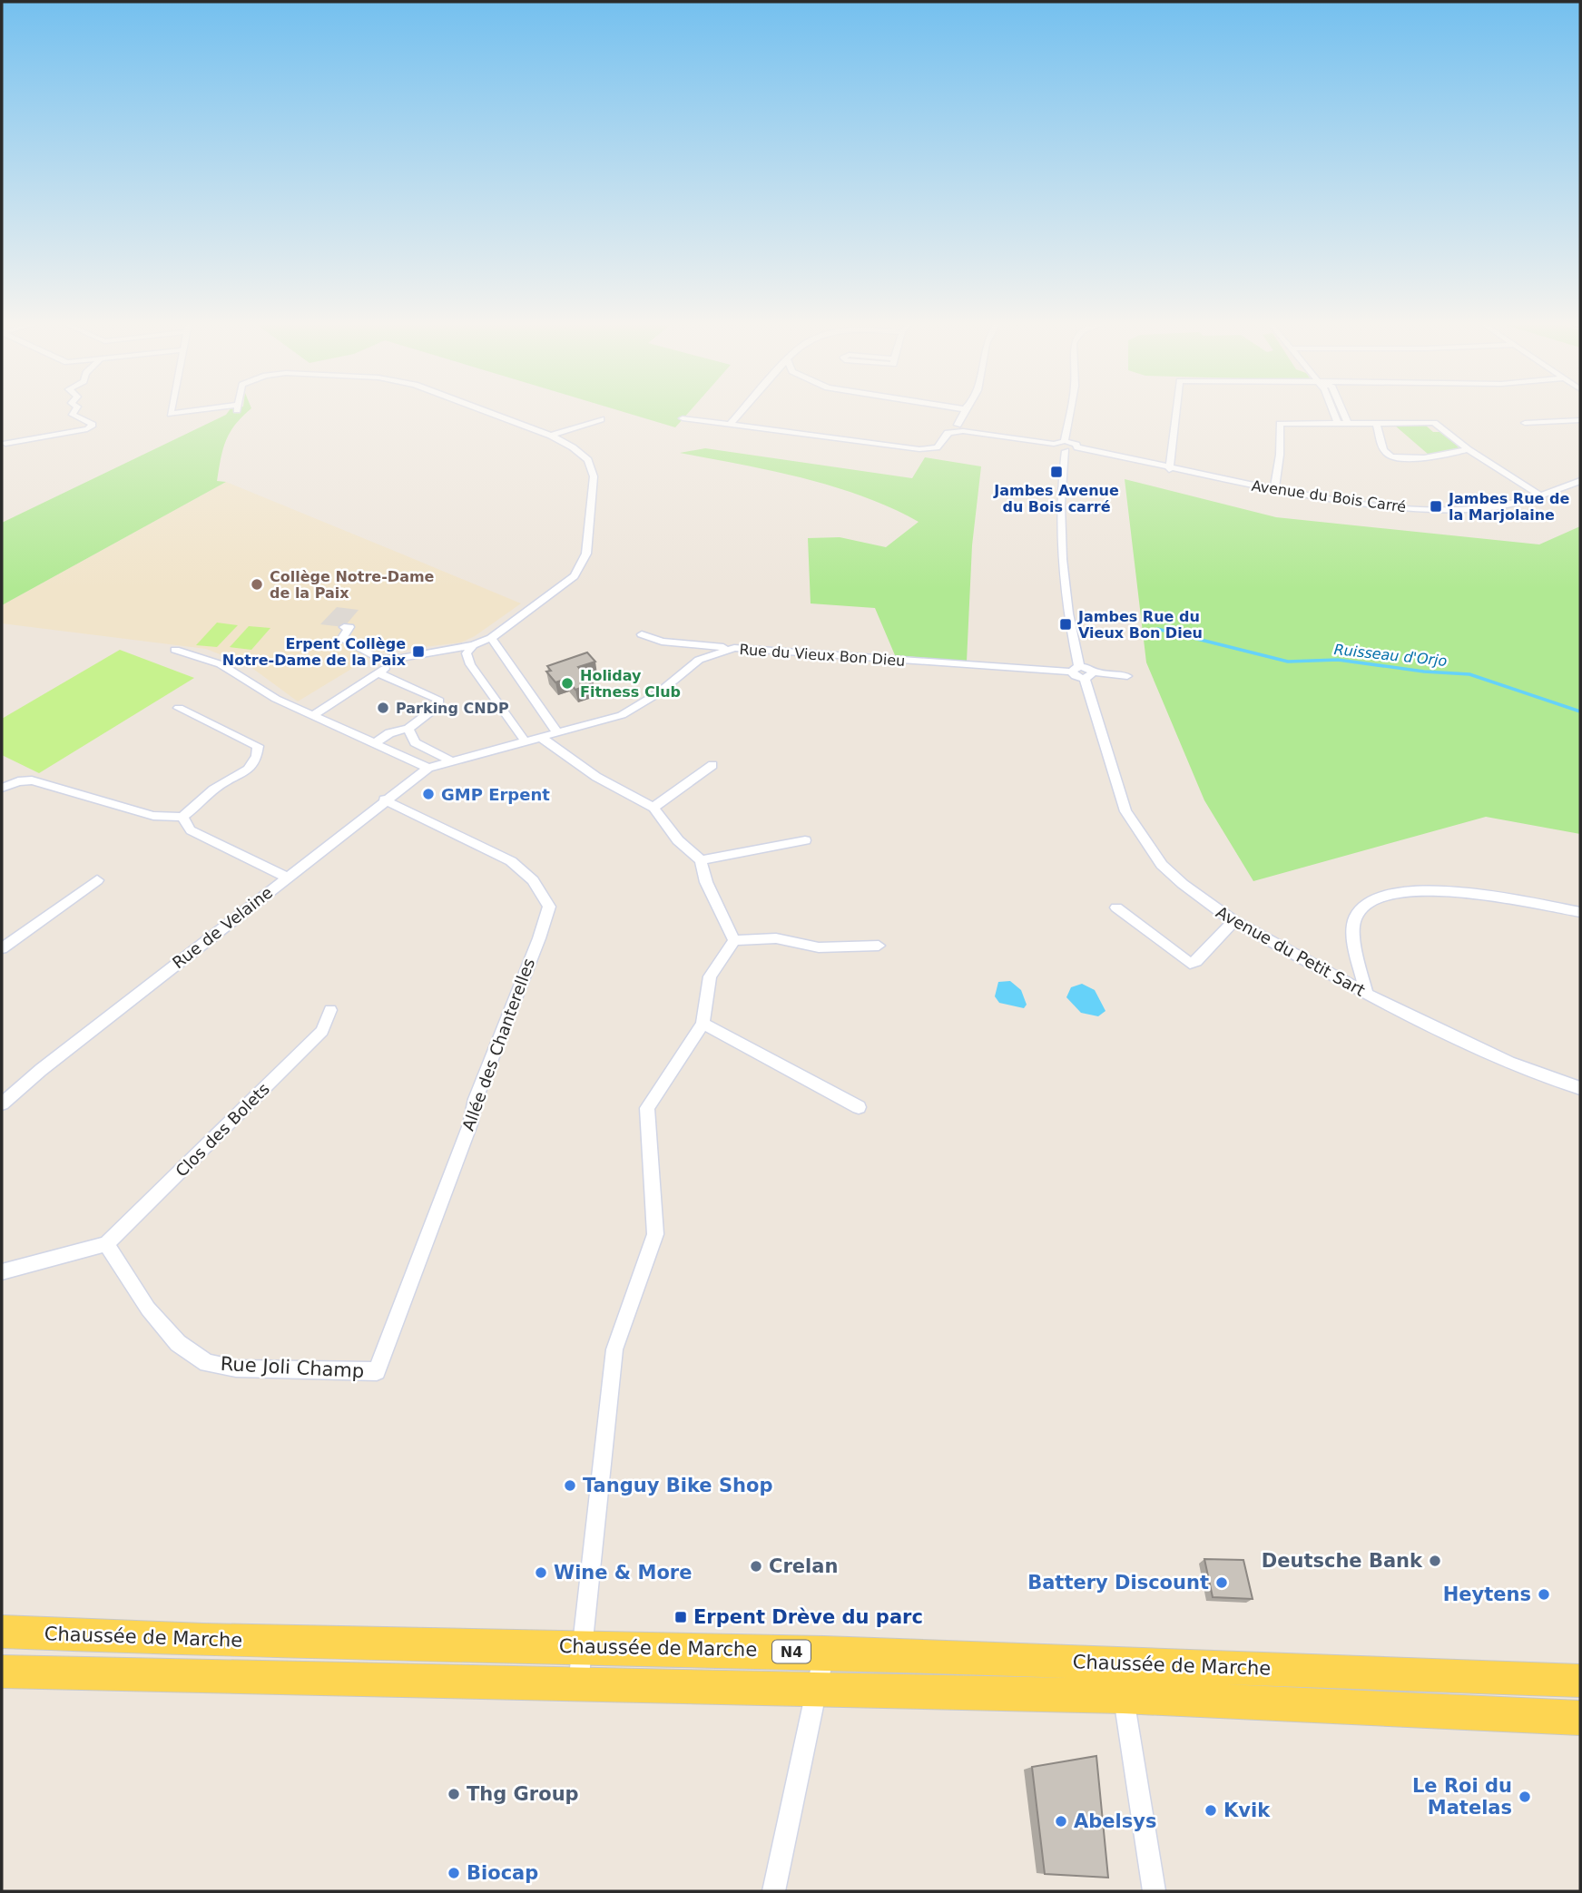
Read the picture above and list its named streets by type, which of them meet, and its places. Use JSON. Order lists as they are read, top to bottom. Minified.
{"streets":{"main road":["Chaussée de Marche","N4"],"street":["Avenue du Bois Carré","Rue du Vieux Bon Dieu","Rue de Velaine","Avenue du Petit Sart","Allée des Chanterelles","Clos des Bolets","Rue Joli Champ"]},"crossings":[["Rue du Vieux Bon Dieu","Avenue du Petit Sart"],["Rue de Velaine","Allée des Chanterelles"],["Allée des Chanterelles","Rue Joli Champ"],["Clos des Bolets","Rue Joli Champ"]],"water":["Ruisseau d'Orjo"],"places":{"transit":["Jambes Avenue du Bois carré","Jambes Rue de la Marjolaine","Jambes Rue du Vieux Bon Dieu","Erpent Collège Notre-Dame de la Paix","Erpent Drève du parc"],"other":["Collège Notre-Dame de la Paix","Holiday Fitness Club","Parking CNDP","GMP Erpent","Tanguy Bike Shop","Deutsche Bank","Crelan","Wine & More","Battery Discount","Heytens","Thg Group","Le Roi du Matelas","Kvik","Abelsys","Biocap"]}}
